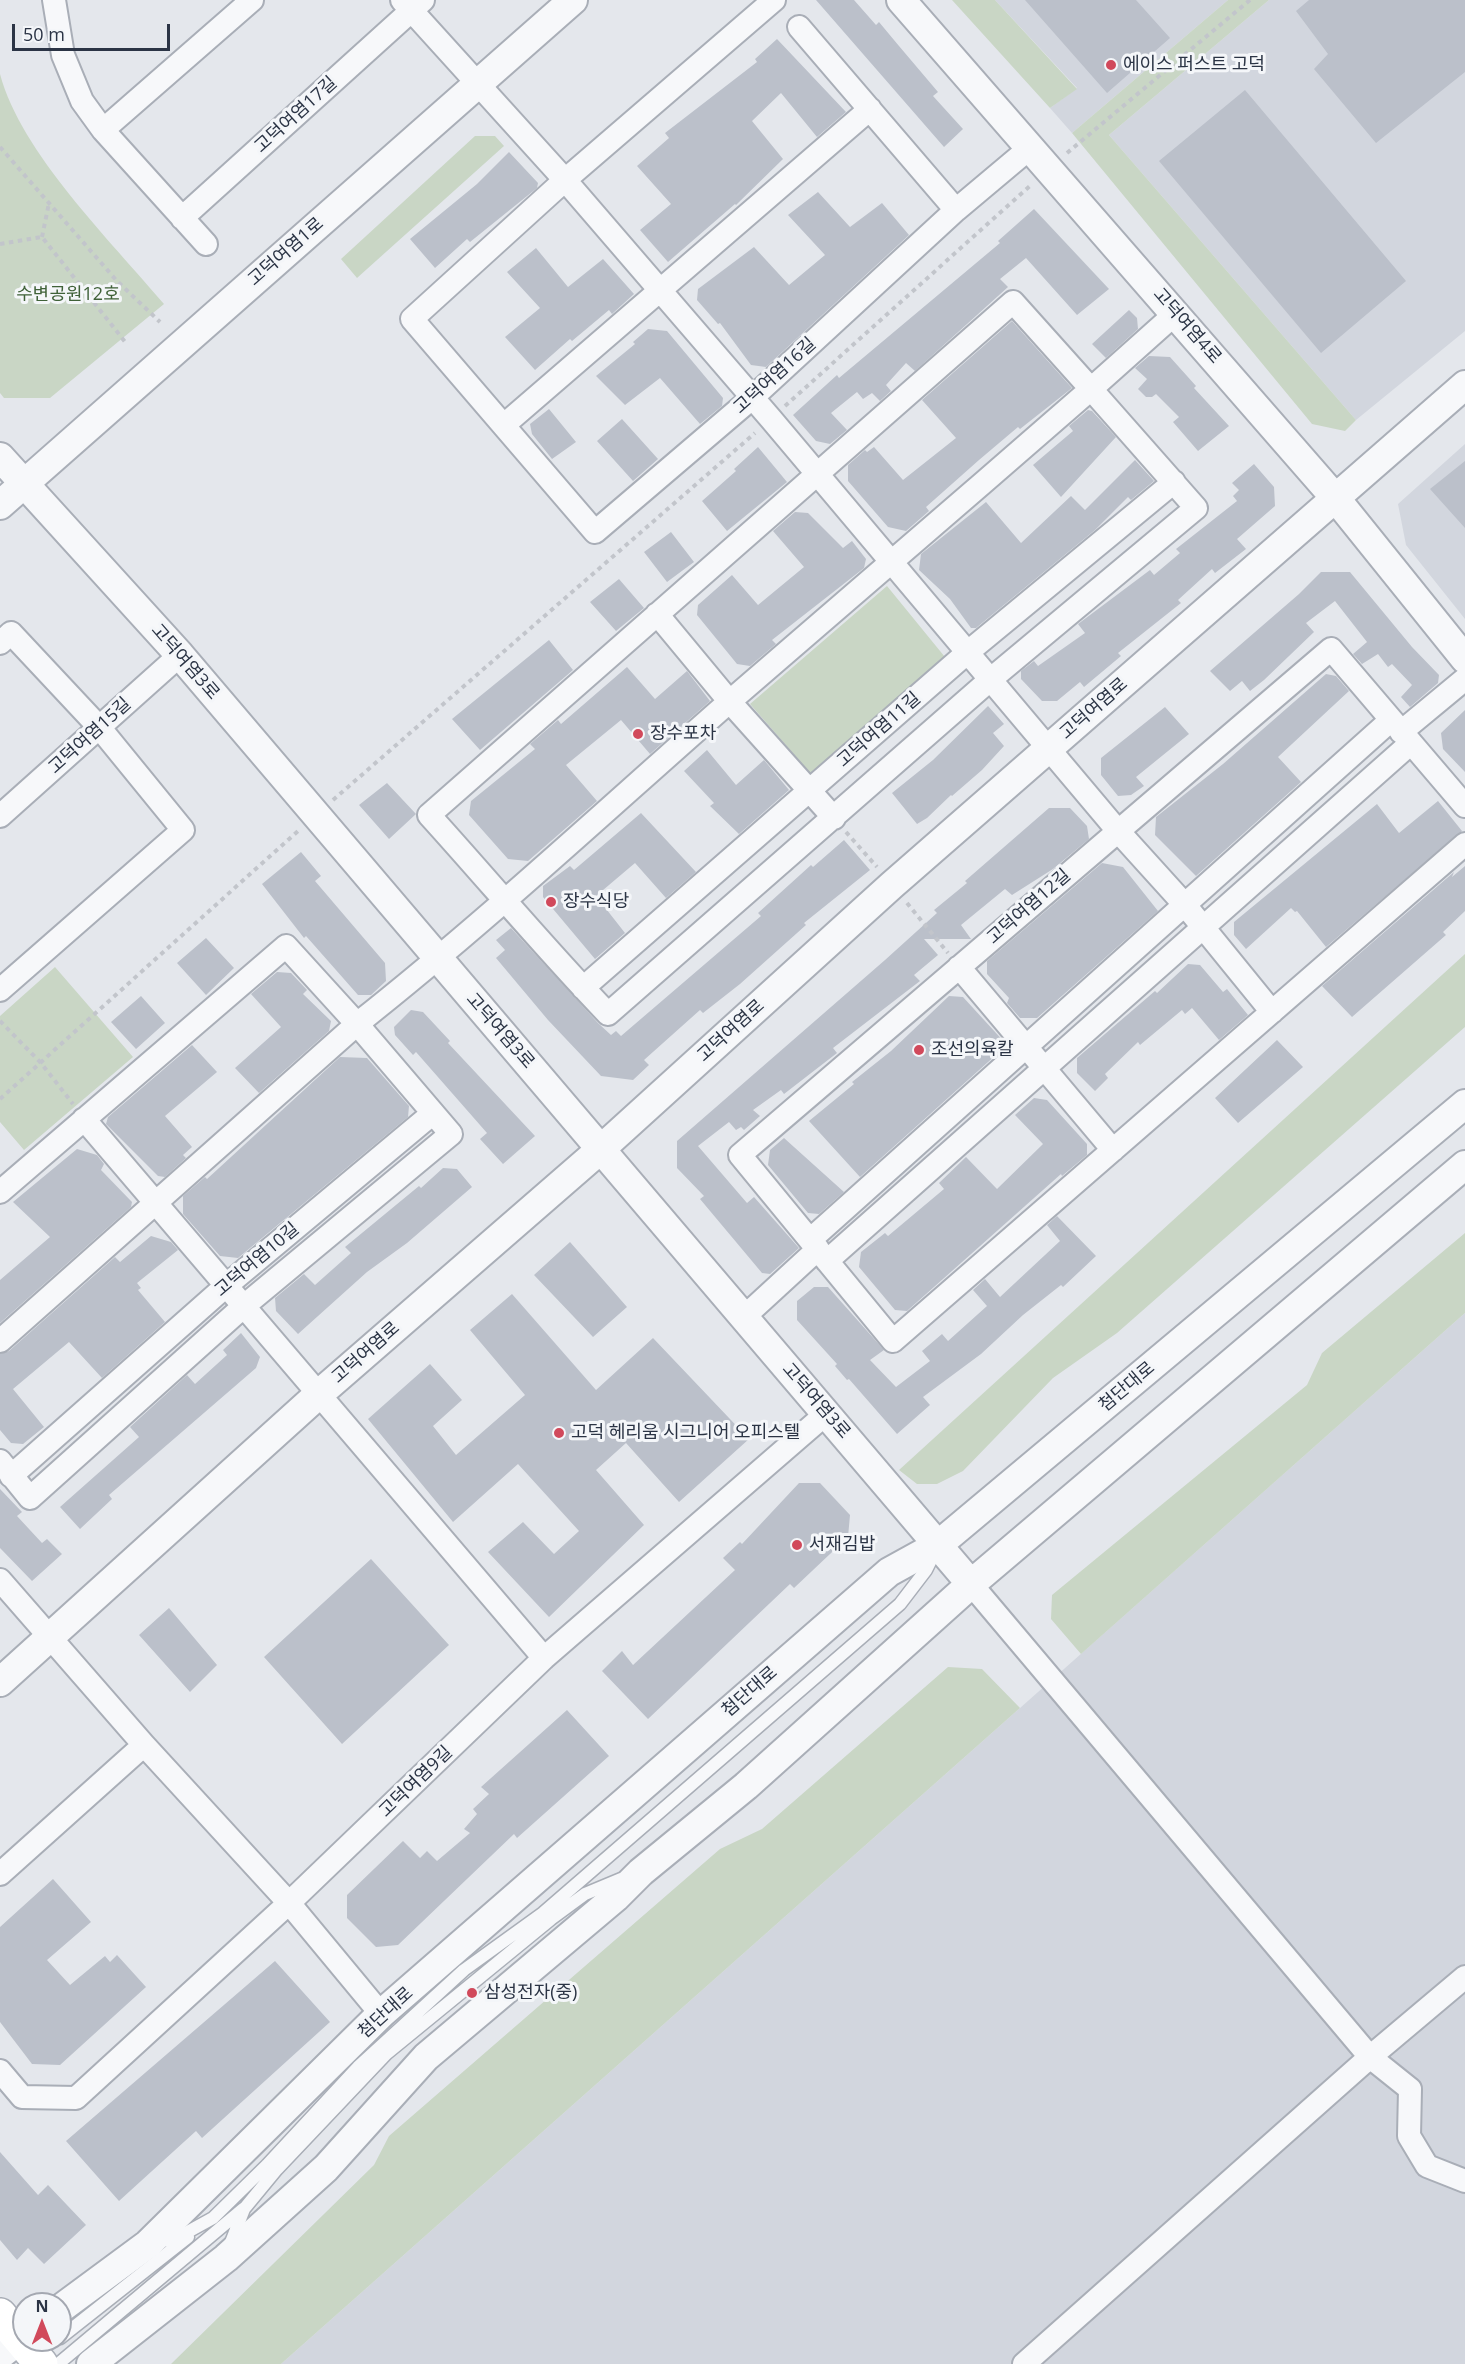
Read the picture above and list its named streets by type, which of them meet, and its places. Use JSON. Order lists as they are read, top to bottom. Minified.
{"streets":{"street":["고덕여염17길","고덕여염1로","고덕여염4로","고덕여염16길","고덕여염3로","고덕여염로","고덕여염11길","고덕여염15길","고덕여염12길","고덕여염10길","첨단대로","고덕여염9길"]},"crossings":[["고덕여염17길","고덕여염1로"],["고덕여염17길","고덕여염16길"],["고덕여염17길","고덕여염로"],["고덕여염17길","고덕여염11길"],["고덕여염17길","고덕여염12길"],["고덕여염1로","고덕여염3로"],["고덕여염4로","고덕여염16길"],["고덕여염4로","고덕여염로"],["고덕여염3로","고덕여염로"],["고덕여염3로","고덕여염15길"],["고덕여염3로","첨단대로"],["고덕여염3로","고덕여염9길"]],"parks":["수변공원12호"],"places":["에이스 퍼스트 고덕","장수포차","장수식당","조선의육칼","고덕 헤리움 시그니어 오피스텔","서재김밥","삼성전자(중)"],"scale_bar":"50 m","north":"top"}
